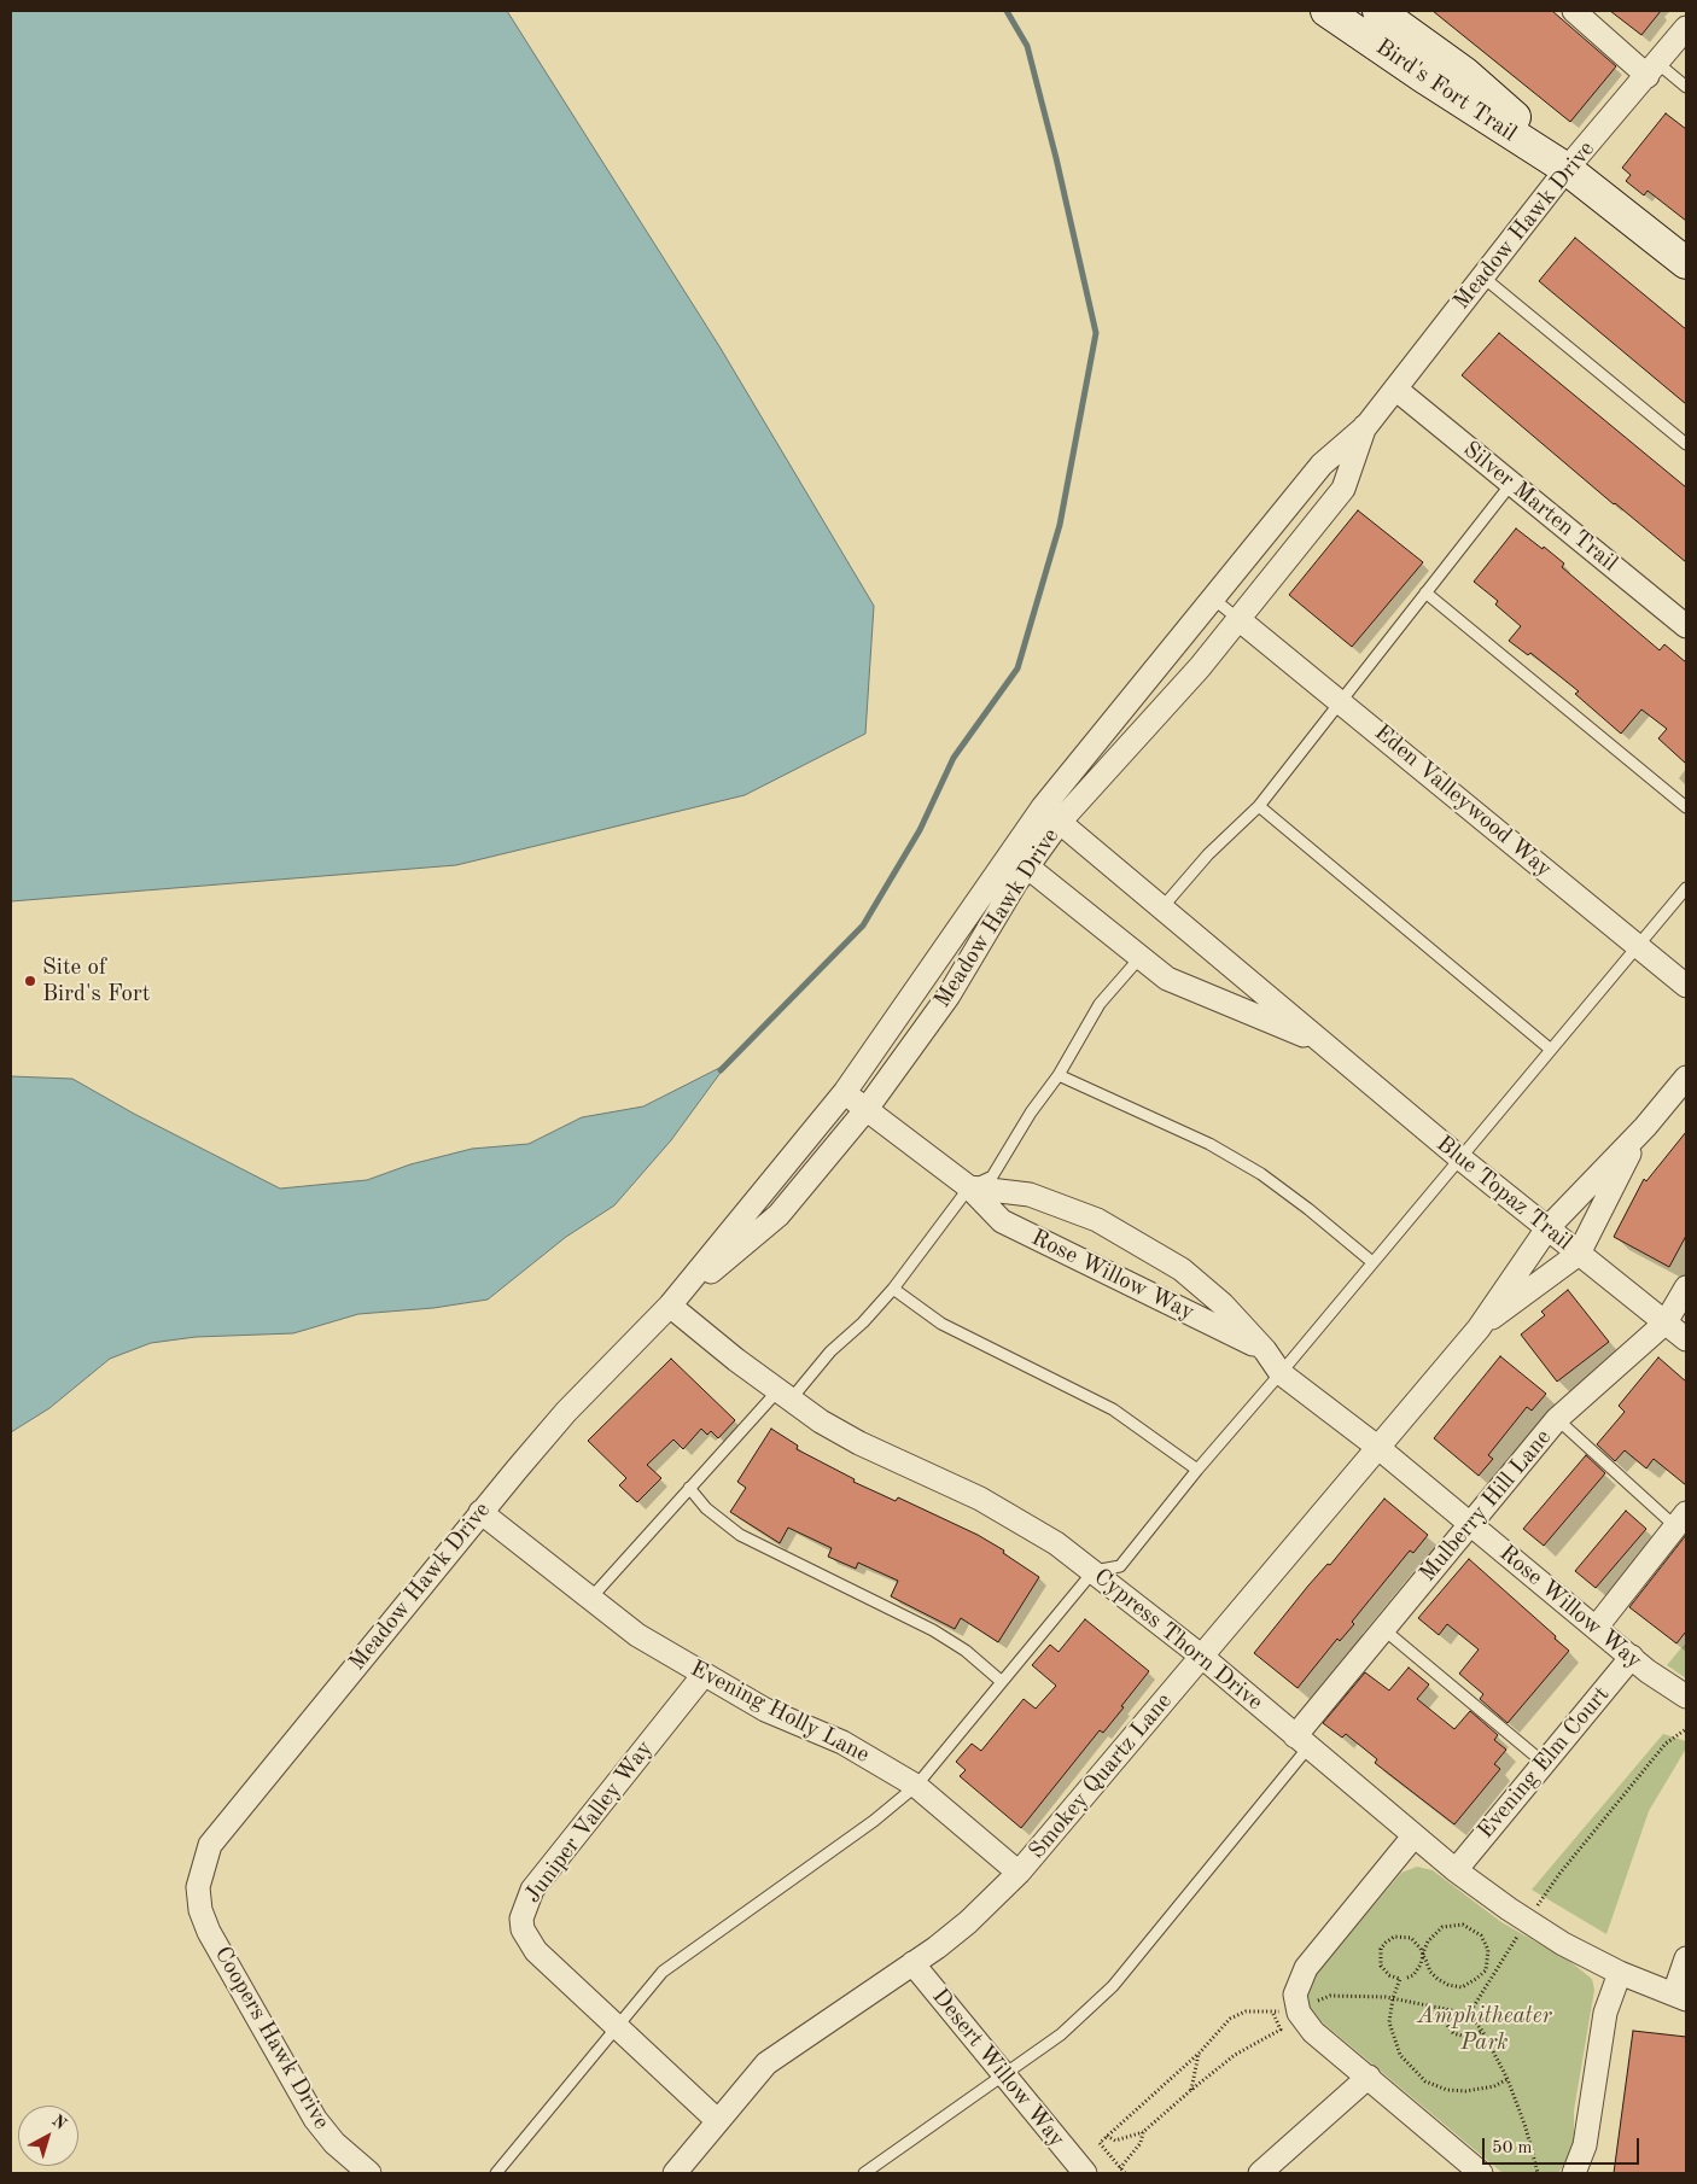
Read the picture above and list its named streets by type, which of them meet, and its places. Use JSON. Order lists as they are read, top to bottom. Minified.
{"streets":{"street":["Bird's Fort Trail","Meadow Hawk Drive","Silver Marten Trail","Eden Valleywood Way","Blue Topaz Trail","Rose Willow Way","Mulberry Hill Lane","Cypress Thorn Drive","Evening Holly Lane","Evening Elm Court","Smokey Quartz Lane","Juniper Valley Way","Coopers Hawk Drive","Desert Willow Way"]},"crossings":[["Bird's Fort Trail","Meadow Hawk Drive"],["Meadow Hawk Drive","Silver Marten Trail"],["Meadow Hawk Drive","Eden Valleywood Way"],["Meadow Hawk Drive","Blue Topaz Trail"],["Meadow Hawk Drive","Rose Willow Way"],["Meadow Hawk Drive","Cypress Thorn Drive"],["Meadow Hawk Drive","Evening Holly Lane"],["Meadow Hawk Drive","Coopers Hawk Drive"],["Blue Topaz Trail","Mulberry Hill Lane"],["Blue Topaz Trail","Smokey Quartz Lane"],["Rose Willow Way","Mulberry Hill Lane"],["Rose Willow Way","Evening Elm Court"],["Rose Willow Way","Smokey Quartz Lane"],["Mulberry Hill Lane","Cypress Thorn Drive"],["Cypress Thorn Drive","Evening Elm Court"],["Cypress Thorn Drive","Smokey Quartz Lane"],["Evening Holly Lane","Smokey Quartz Lane"],["Evening Holly Lane","Juniper Valley Way"],["Smokey Quartz Lane","Juniper Valley Way"],["Smokey Quartz Lane","Desert Willow Way"]],"parks":["Amphitheater Park"],"places":["Site of Bird's Fort"],"scale_bar":"50 m","north":"top right"}
